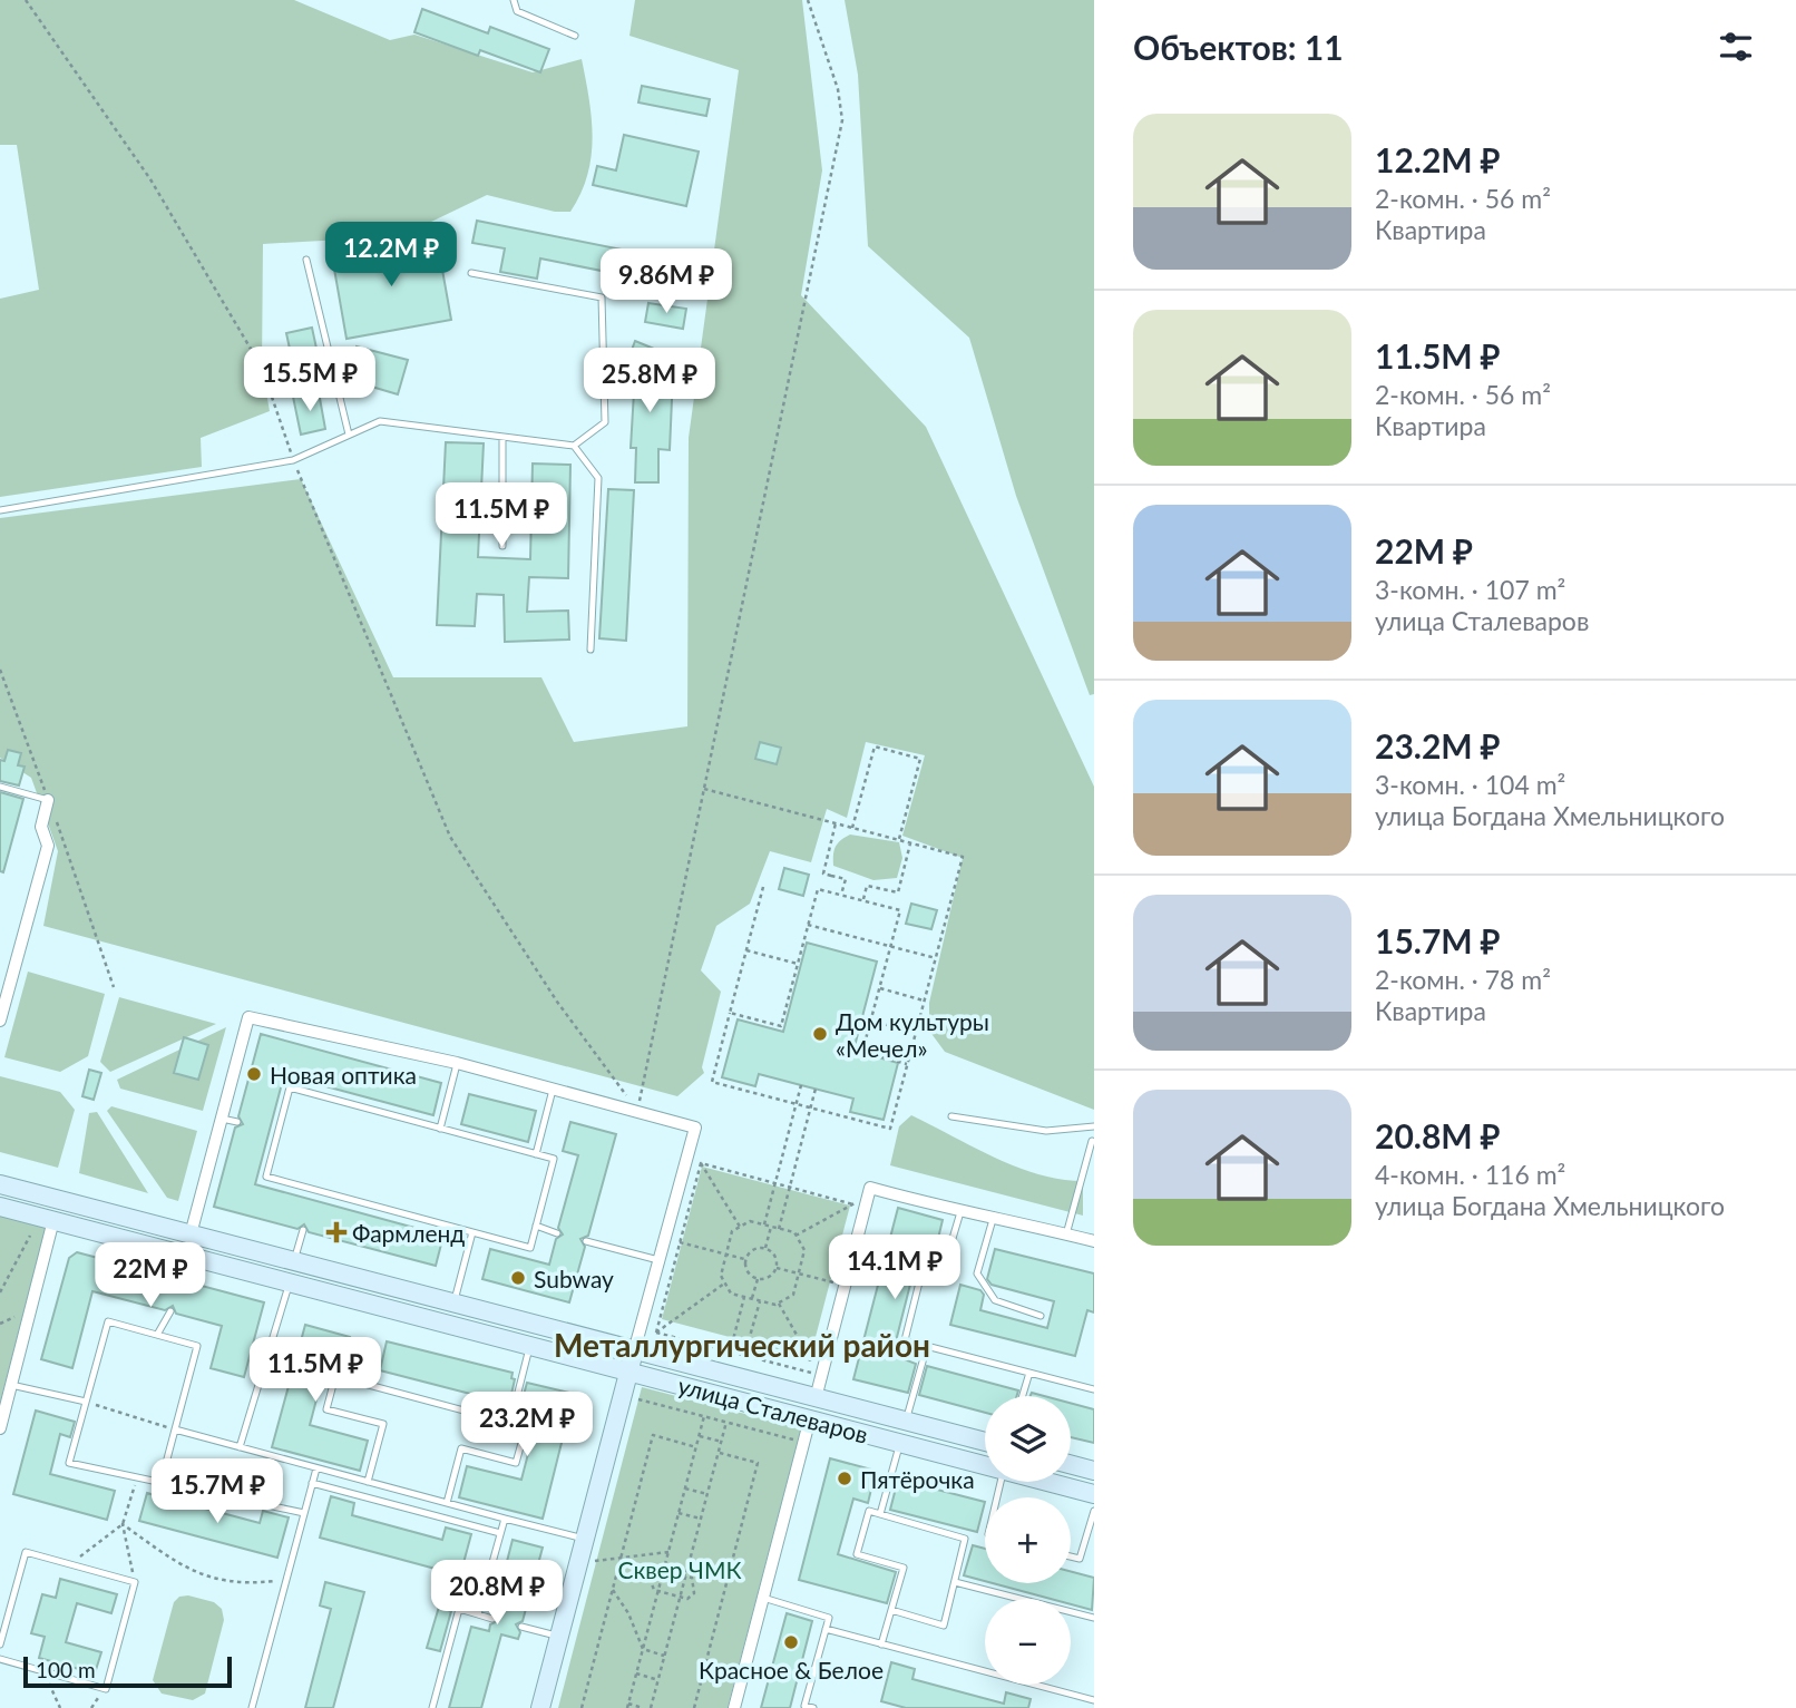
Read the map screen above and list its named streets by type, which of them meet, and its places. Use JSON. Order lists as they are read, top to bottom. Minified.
{"streets":{"main road":["улица Сталеваров"]},"districts":["Металлургический район"],"parks":["Сквер ЧМК"],"places":{"other":["Дом культуры «Мечел»","Новая оптика","Subway","Пятёрочка","Красное & Белое"],"health":["Фармленд"]},"scale_bar":"100 m","page":{"heading":"Объектов: 11","list":[{"name":"12.2M ₽","note":"2-комн. · 56 m² · Квартира"},{"name":"11.5M ₽","note":"2-комн. · 56 m² · Квартира"},{"name":"22M ₽","note":"3-комн. · 107 m² · улица Сталеваров"},{"name":"23.2M ₽","note":"3-комн. · 104 m² · улица Богдана Хмельницкого"},{"name":"15.7M ₽","note":"2-комн. · 78 m² · Квартира"},{"name":"20.8M ₽","note":"4-комн. · 116 m² · улица Богдана Хмельницкого"}],"price":["12.2M ₽","9.86M ₽","15.5M ₽","25.8M ₽","11.5M ₽","14.1M ₽","22M ₽","11.5M ₽","23.2M ₽","15.7M ₽","20.8M ₽"],"map_buttons":["+","−"],"scale":"100 m"}}
